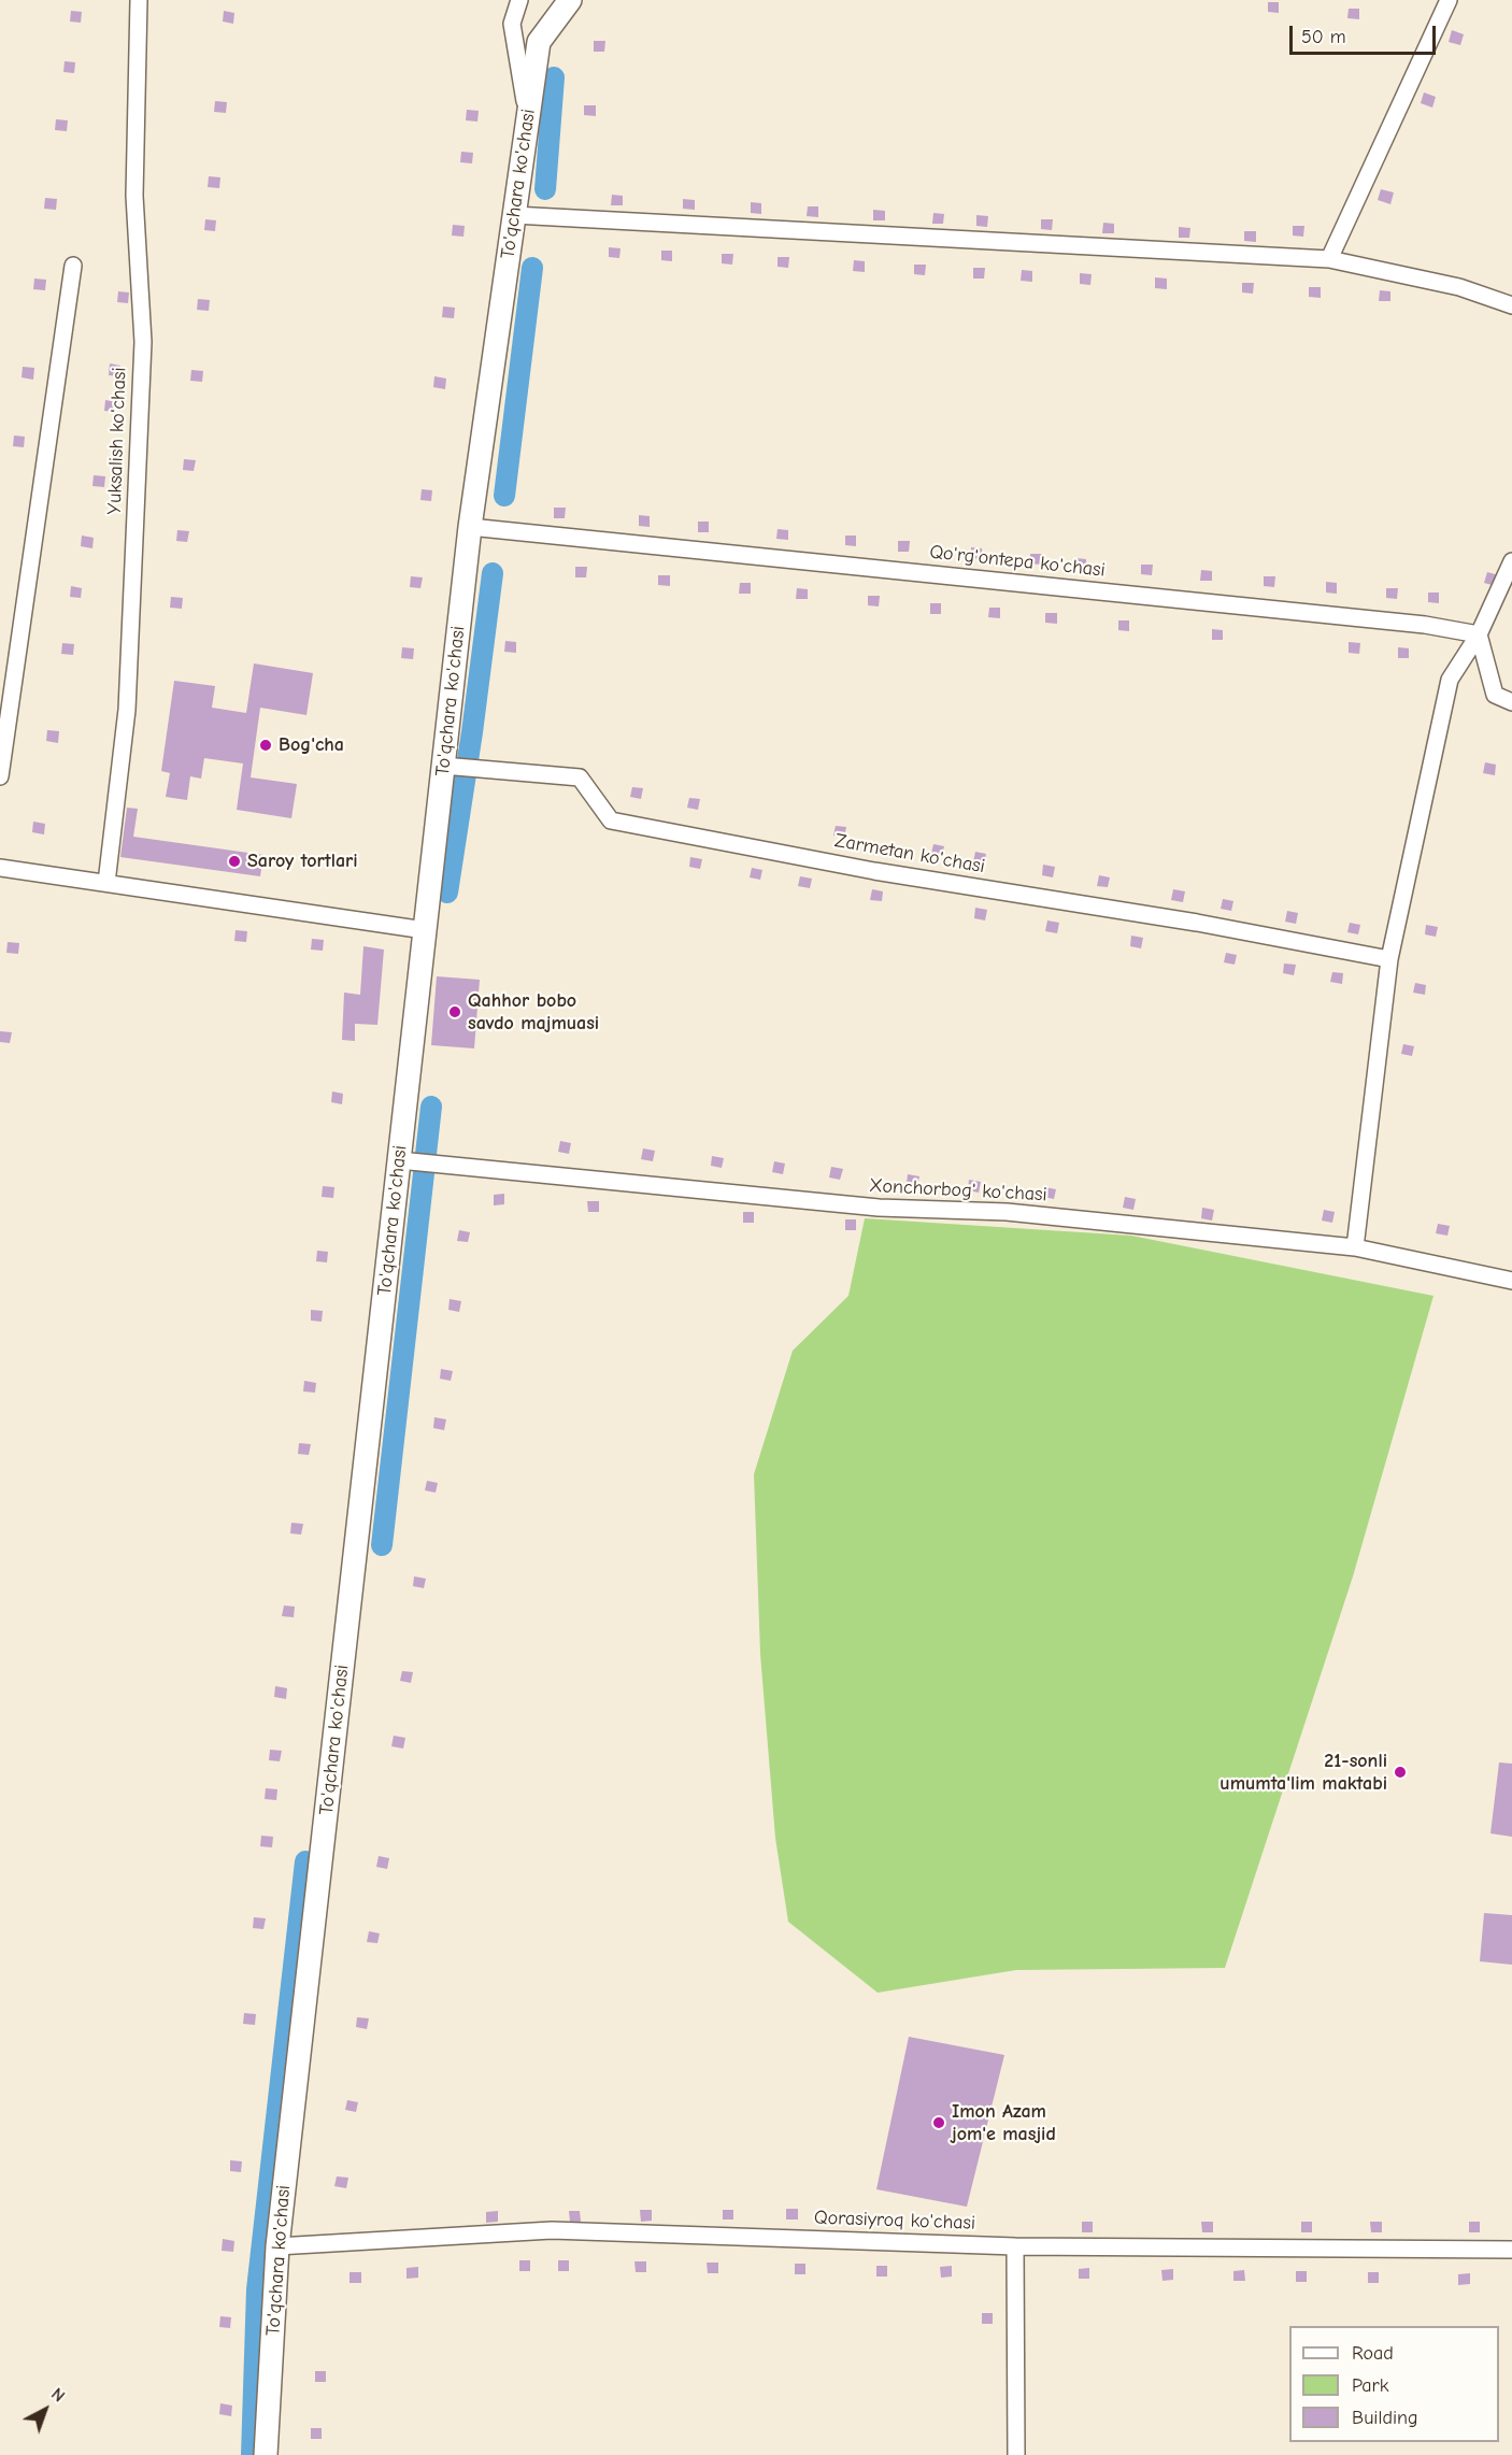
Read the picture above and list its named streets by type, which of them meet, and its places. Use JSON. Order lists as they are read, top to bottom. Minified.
{"streets":{"street":["To'qchara ko'chasi","Yuksalish ko'chasi","Qo'rg'ontepa ko'chasi","Zarmetan ko'chasi","Xonchorbog' ko'chasi","Qorasiyroq ko'chasi"]},"crossings":[["To'qchara ko'chasi","Qo'rg'ontepa ko'chasi"],["To'qchara ko'chasi","Zarmetan ko'chasi"],["To'qchara ko'chasi","Xonchorbog' ko'chasi"],["To'qchara ko'chasi","Qorasiyroq ko'chasi"]],"places":["Bog'cha","Saroy tortlari","Qahhor bobo savdo majmuasi","21-sonli umumta'lim maktabi","Imon Azam jom'e masjid"],"legend":["Road","Park","Building"],"scale_bar":"50 m","north":"top right"}
